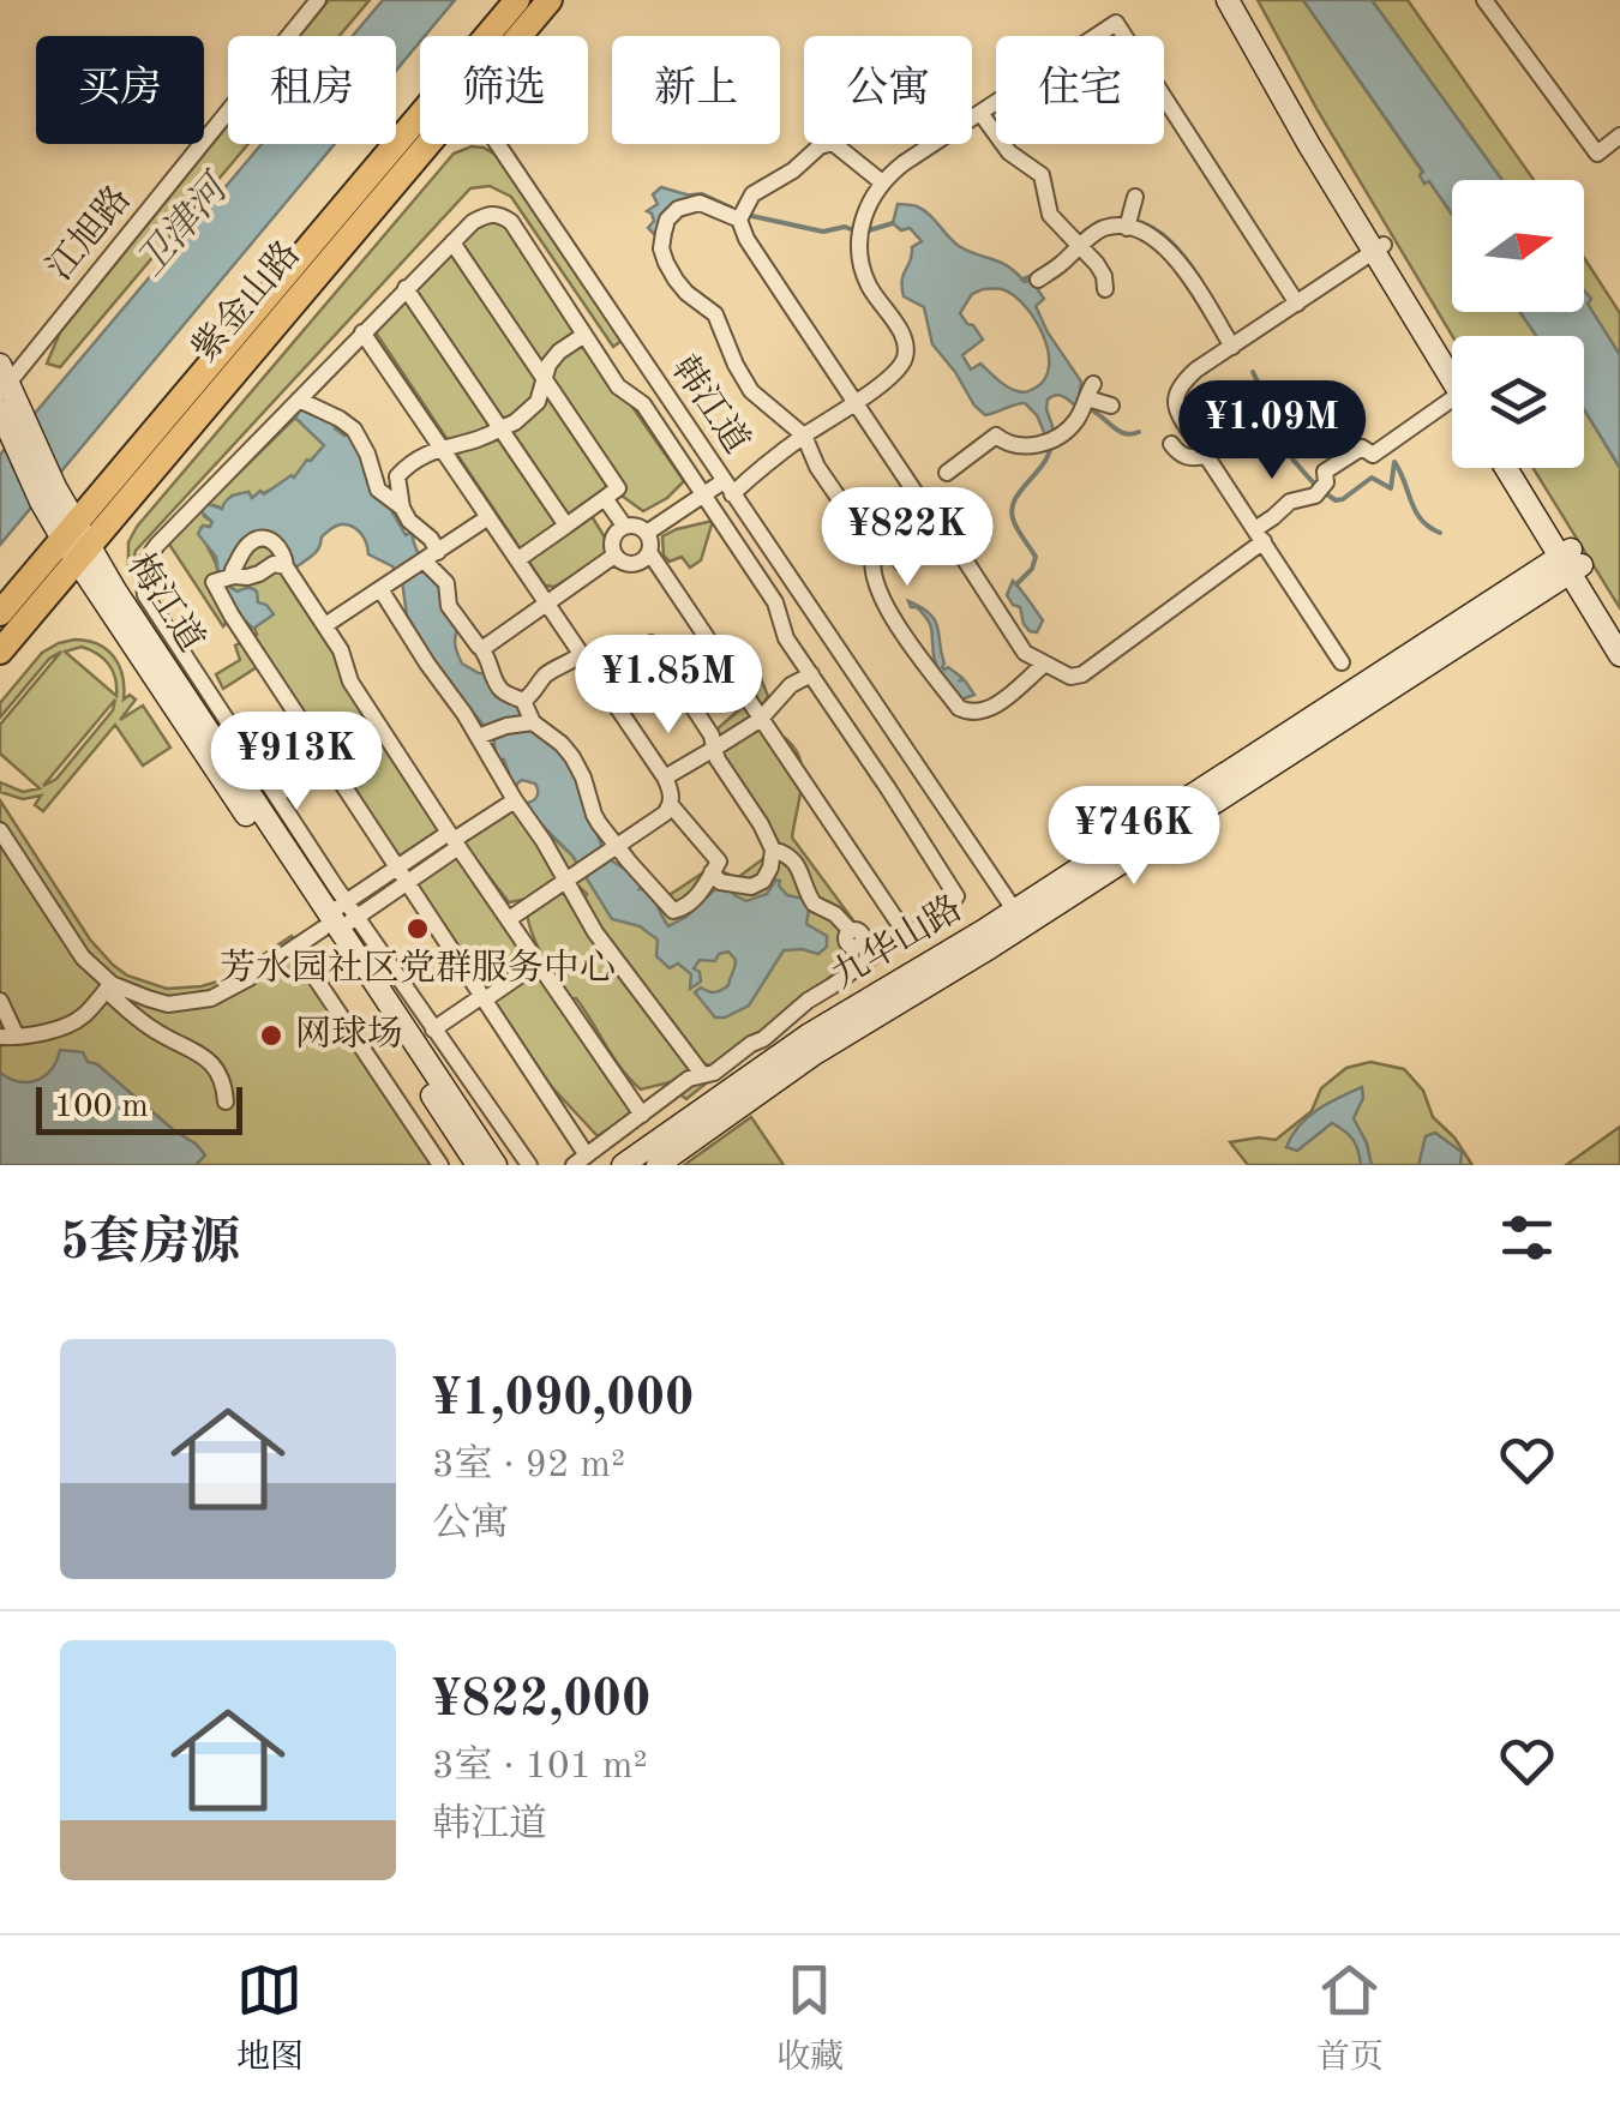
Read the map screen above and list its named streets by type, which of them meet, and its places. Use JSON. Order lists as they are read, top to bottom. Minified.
{"streets":{"main road":["紫金山路"],"street":["江旭路","韩江道","梅江道","九华山路"]},"crossings":[["江旭路","梅江道"],["紫金山路","梅江道"],["韩江道","九华山路"]],"water":["卫津河"],"places":["芳水园社区党群服务中心","网球场"],"scale_bar":"100 m","north":"right","page":{"chip":["买房","租房","筛选","新上","公寓","住宅"],"price":["¥1.09M","¥822K","¥1.85M","¥913K","¥746K"],"scale":"100 m","heading":"5套房源","list":[{"name":"¥1,090,000","note":"3室 · 92 m² · 公寓"},{"name":"¥822,000","note":"3室 · 101 m² · 韩江道"}],"tabs":["地图","收藏","首页"]}}
